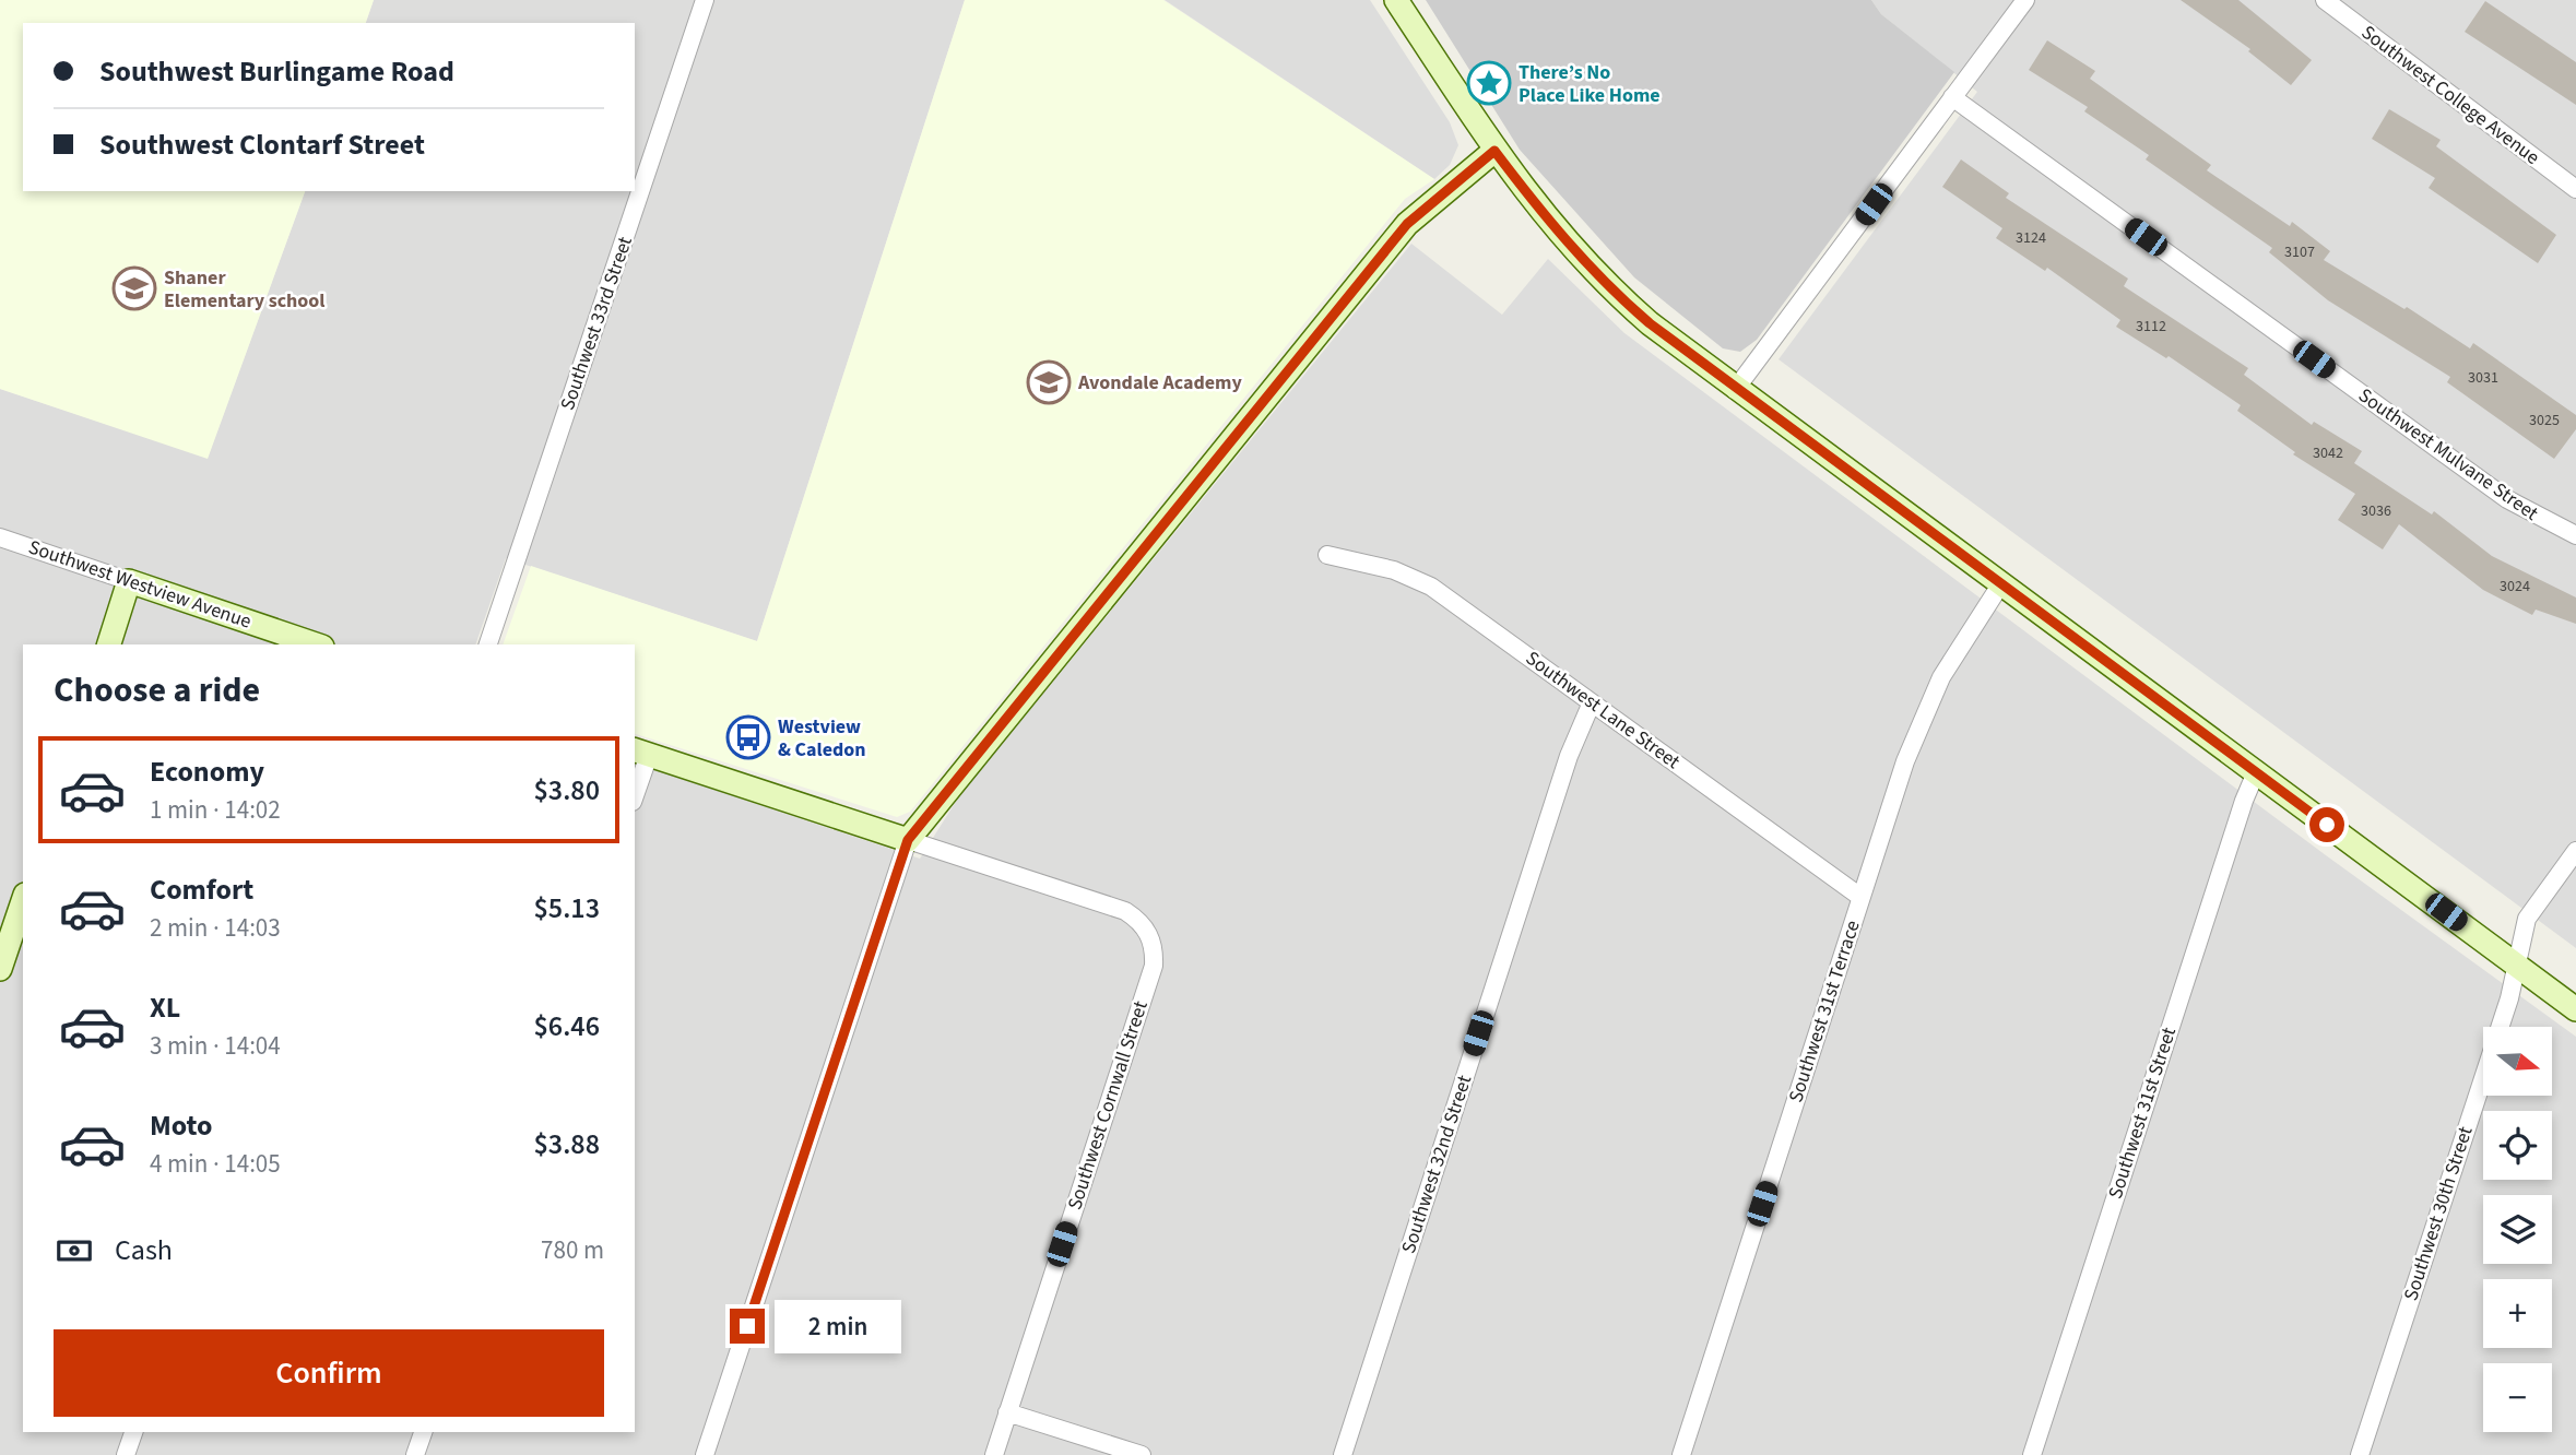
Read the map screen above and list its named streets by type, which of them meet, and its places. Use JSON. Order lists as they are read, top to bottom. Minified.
{"streets":{"main road":["Southwest Westview Avenue"],"street":["Southwest College Avenue","Southwest 33rd Street","Southwest Mulvane Street","Southwest Lane Street","Southwest 31st Terrace","Southwest Cornwall Street","Southwest 31st Street","Southwest 32nd Street","Southwest 30th Street"]},"crossings":[["Southwest Lane Street","Southwest 31st Terrace"],["Southwest Lane Street","Southwest 32nd Street"]],"places":{"place":["There’s No Place Like Home"],"school or university":["Shaner Elementary school","Avondale Academy"],"bus stop":["Westview & Caledon"]},"house_numbers":["3124","3107","3112","3031","3025","3042","3036","3024"],"north":"right","page":{"banner":["Southwest Burlingame Road","Southwest Clontarf Street"],"heading":"Choose a ride","list":[{"name":"Economy","note":"1 min · 14:02","value":"$3.80"},{"name":"Comfort","note":"2 min · 14:03","value":"$5.13"},{"name":"XL","note":"3 min · 14:04","value":"$6.46"},{"name":"Moto","note":"4 min · 14:05","value":"$3.88"}],"map_buttons":["+","−"],"pay":["Cash","780 m"],"bubble":"2 min","buttons":"Confirm"}}
